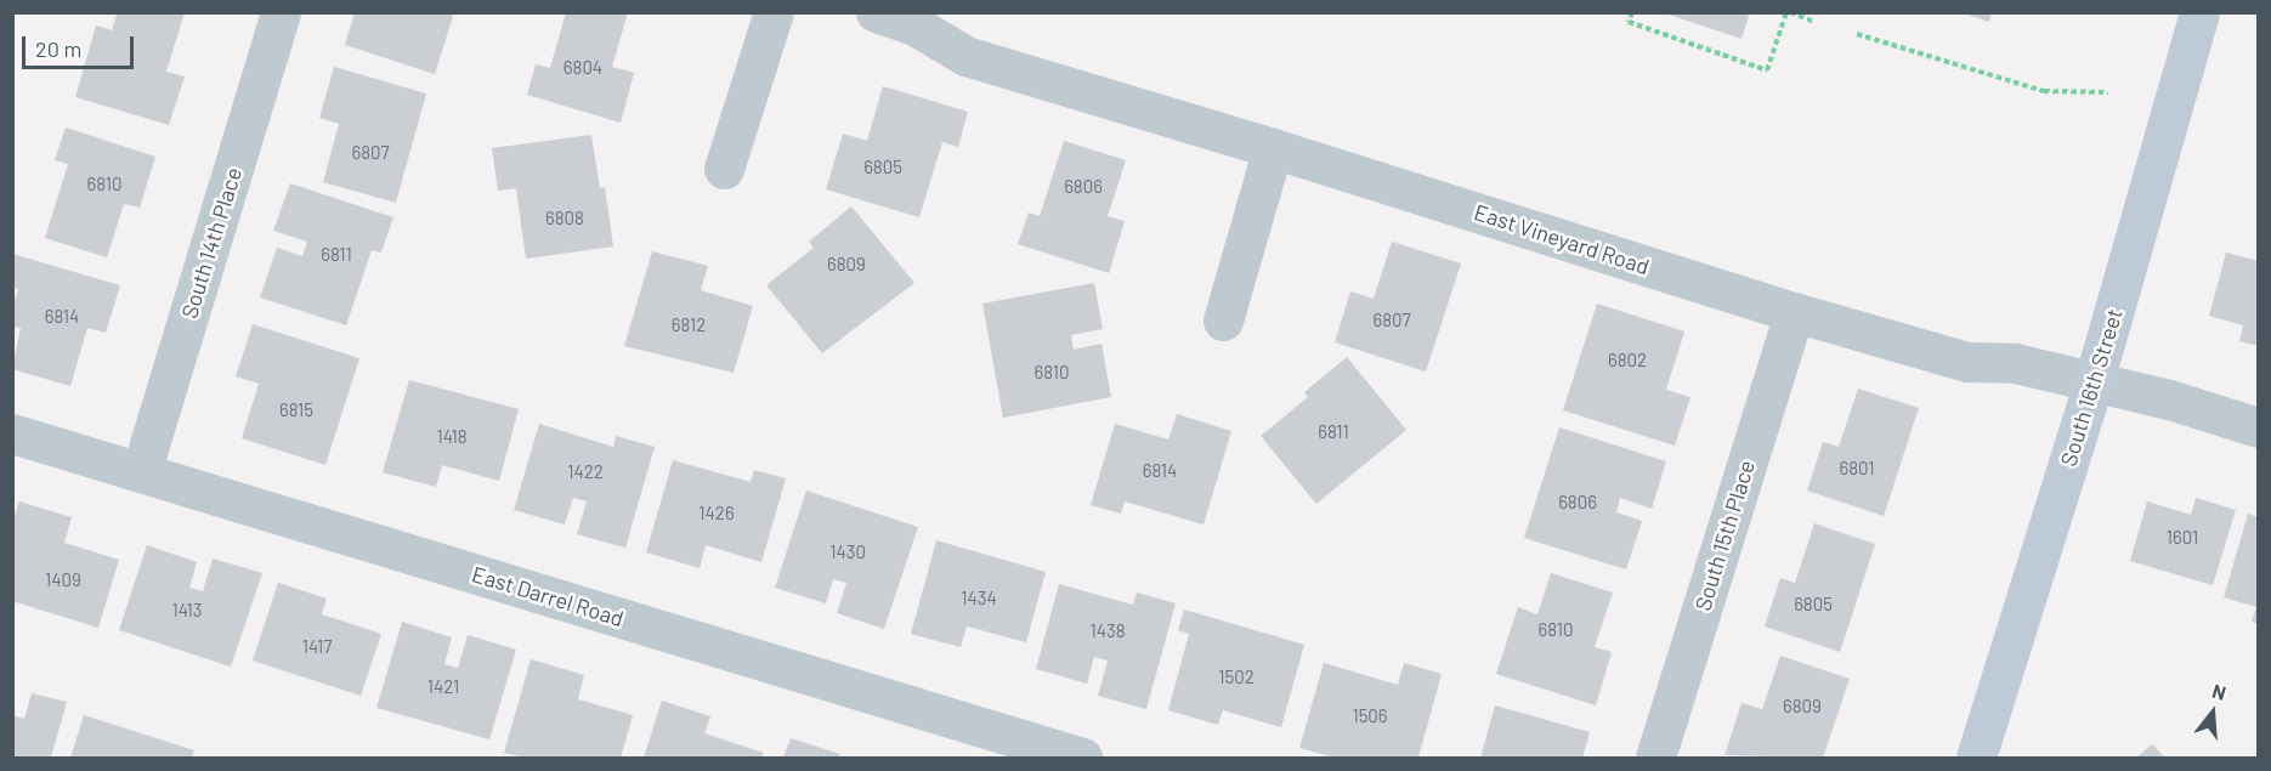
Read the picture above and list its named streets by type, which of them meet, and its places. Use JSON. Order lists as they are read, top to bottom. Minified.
{"streets":{"main road":["South 16th Street"],"street":["East Vineyard Road","South 14th Place","South 15th Place","East Darrel Road"]},"crossings":[["East Vineyard Road","South 16th Street"],["East Vineyard Road","South 15th Place"],["South 14th Place","East Darrel Road"]],"house_numbers":["6804","6807","6805","6810","6806","6808","6811","6809","6814","6807","6812","6802","6810","6815","6811","1418","6801","6814","1422","6806","1426","1601","1430","1409","1434","6805","1413","6810","1438","1417","1502","1421","6809","1506"],"scale_bar":"20 m","north":"top"}
